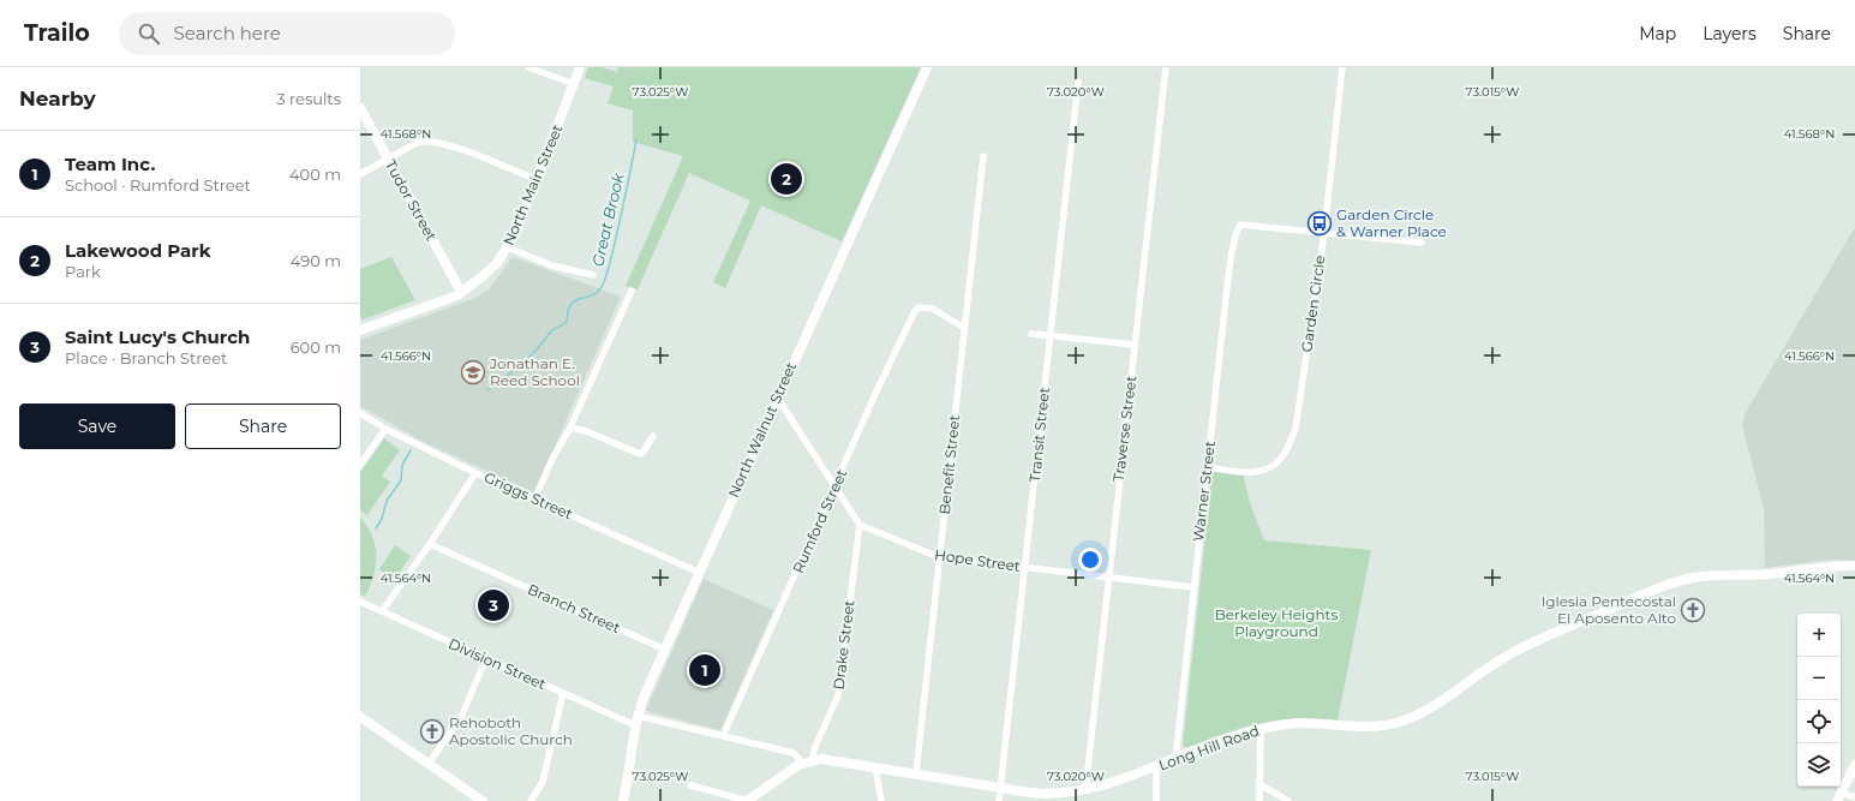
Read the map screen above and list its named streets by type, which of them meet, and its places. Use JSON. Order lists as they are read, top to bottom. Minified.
{"streets":{"main road":["North Main Street","Tudor Street","North Walnut Street","Long Hill Road"],"street":["Garden Circle","Traverse Street","Transit Street","Benefit Street","Warner Street","Griggs Street","Rumford Street","Hope Street","Branch Street","Drake Street","Division Street"]},"crossings":[["North Main Street","Tudor Street"],["Garden Circle","Warner Street"],["Traverse Street","Hope Street"],["Traverse Street","Long Hill Road"],["North Walnut Street","Griggs Street"],["North Walnut Street","Branch Street"],["North Walnut Street","Division Street"],["Transit Street","Hope Street"],["Transit Street","Long Hill Road"],["Benefit Street","Rumford Street"],["Benefit Street","Hope Street"],["Benefit Street","Long Hill Road"],["Warner Street","Hope Street"],["Warner Street","Long Hill Road"],["Hope Street","Drake Street"],["Drake Street","Long Hill Road"]],"water":["Great Brook"],"parks":["Berkeley Heights Playground"],"places":{"bus stop":["Garden Circle & Warner Place"],"school or university":["Jonathan E. Reed School"],"church":["Iglesia Pentecostal El Aposento Alto","Rehoboth Apostolic Church"]},"page":{"header":"Trailo","search":"Search here","nav":["Map","Layers","Share"],"heading":["Nearby","3 results"],"list":[{"mark":"1","name":"Team Inc.","note":"School · Rumford Street","value":"400 m"},{"mark":"2","name":"Lakewood Park","note":"Park","value":"490 m"},{"mark":"3","name":"Saint Lucy's Church","note":"Place · Branch Street","value":"600 m"}],"pins":["2","3","1"],"buttons":["Save","Share"],"map_buttons":["+","−"]},"coordinates":["73.025°W","73.020°W","73.015°W","41.568°N","41.566°N","41.564°N"]}
